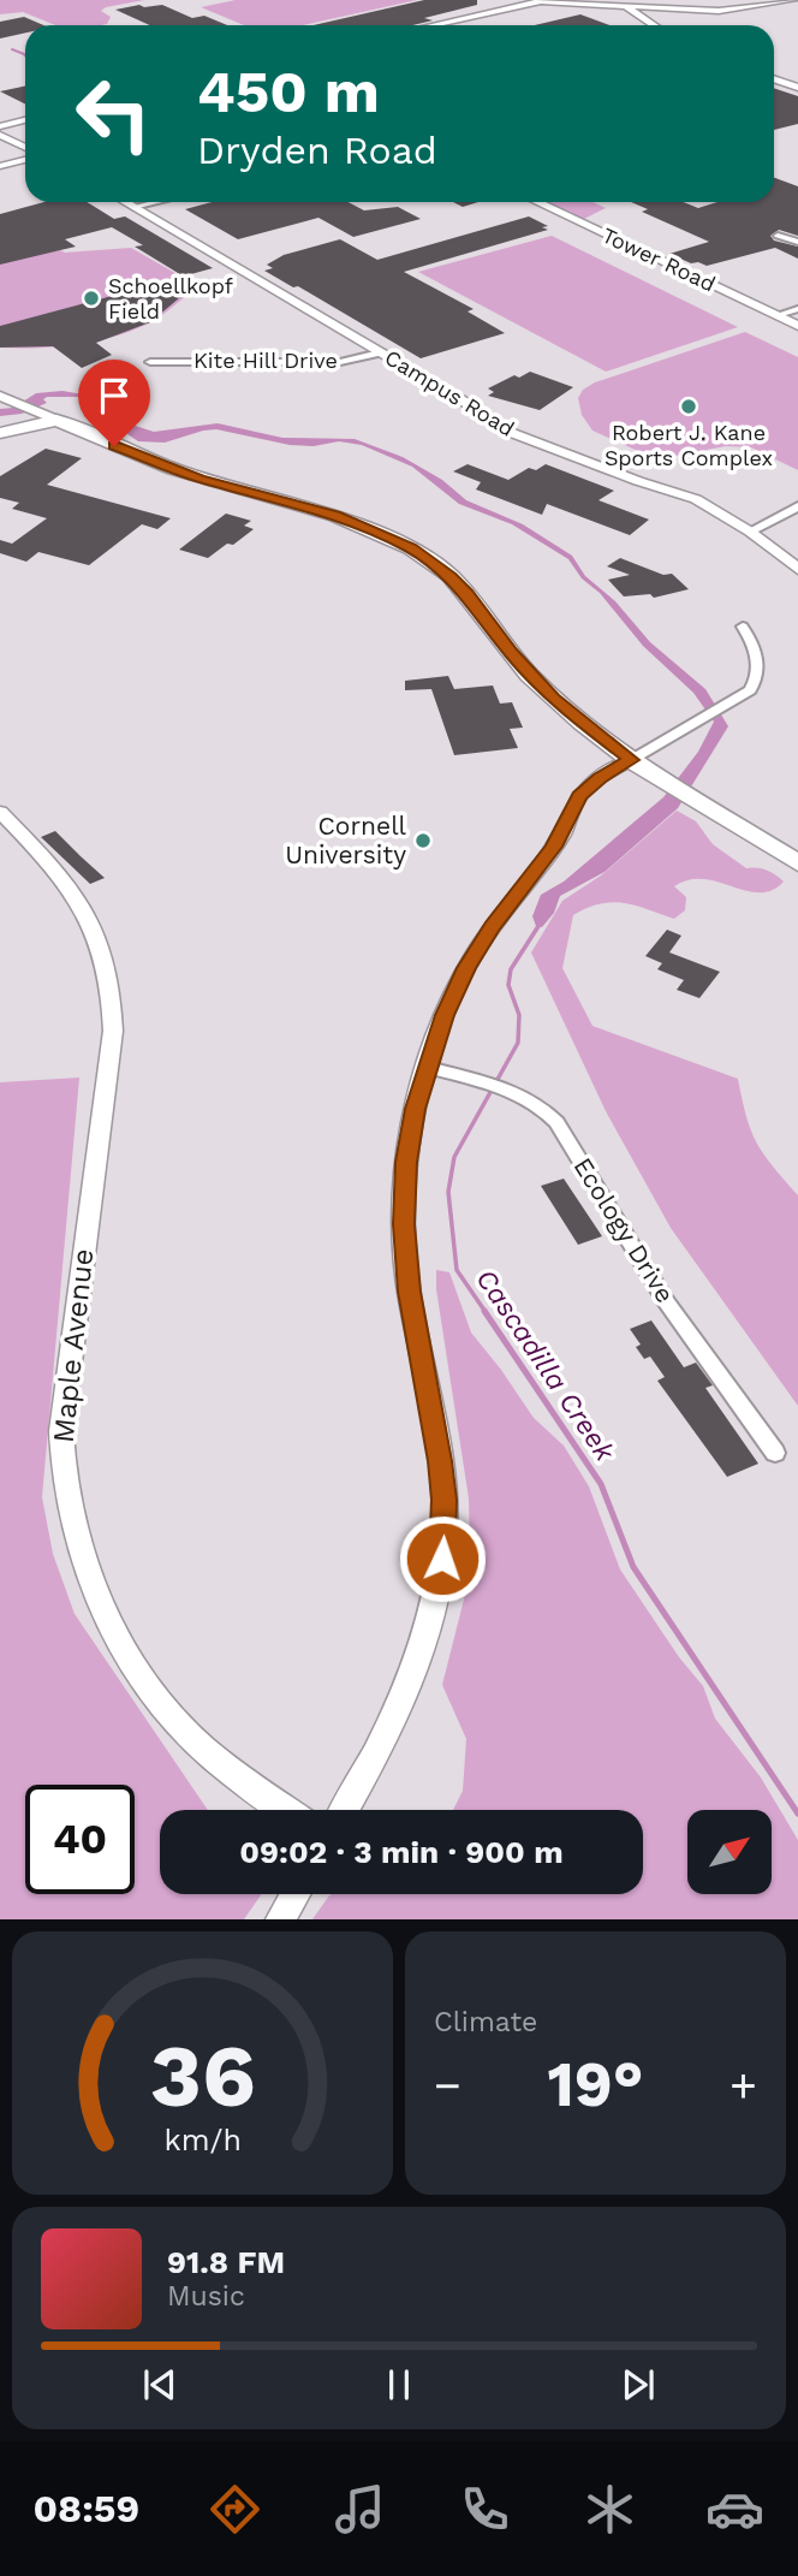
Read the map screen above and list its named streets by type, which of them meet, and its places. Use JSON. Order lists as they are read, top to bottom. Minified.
{"streets":{"street":["Tower Road","Kite Hill Drive","Campus Road","Ecology Drive","Maple Avenue"]},"crossings":[["Kite Hill Drive","Campus Road"]],"water":["Cascadilla Creek"],"places":["Schoellkopf Field","Robert J. Kane Sports Complex","Cornell University"],"north":"top right","page":{"turn":["450 m","Dryden Road"],"limit":"40","trip":"09:02 · 3 min · 900 m","tile":"Climate","heat":["−","19°","+"],"song":["91.8 FM","Music"],"tabs":"08:59","gauge":["36","km/h"]}}
